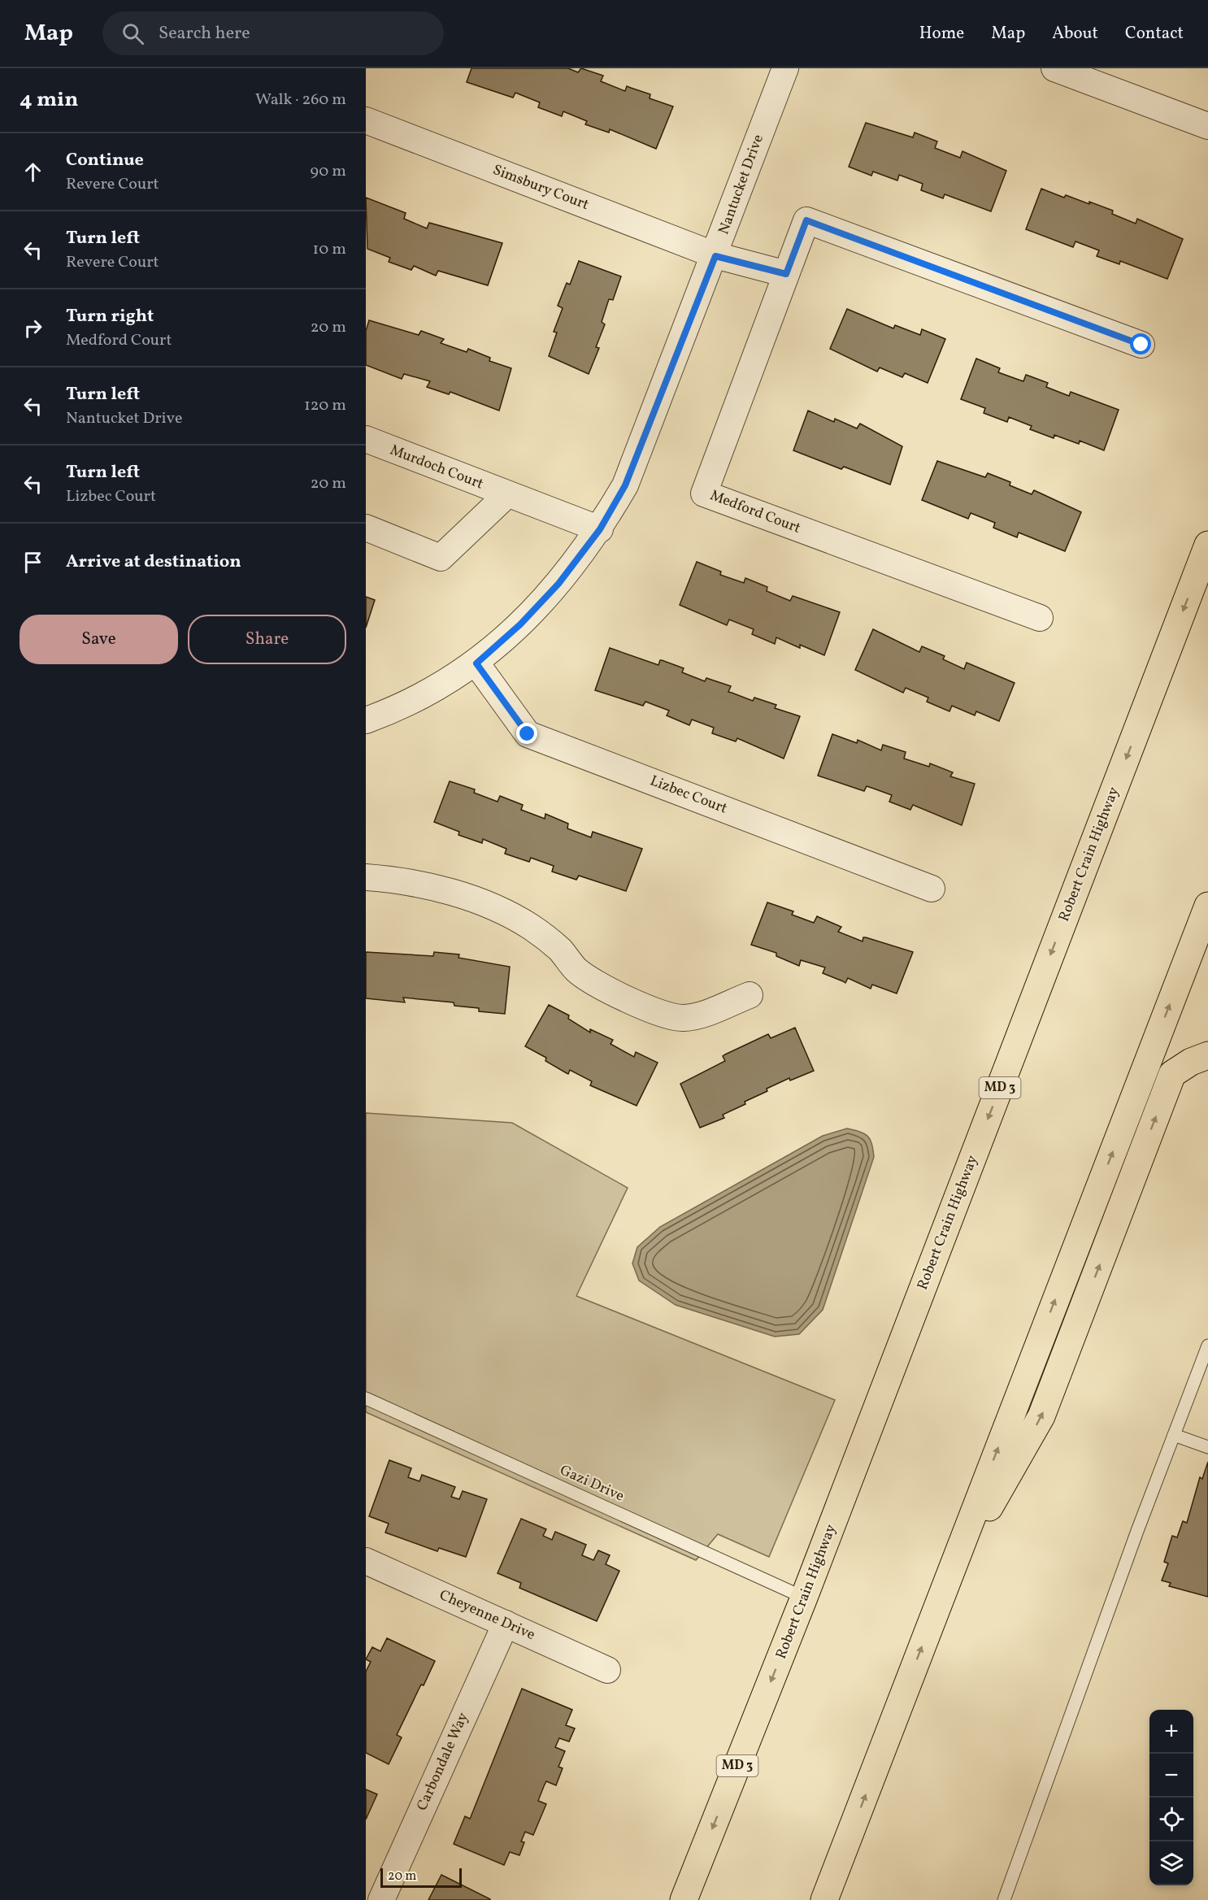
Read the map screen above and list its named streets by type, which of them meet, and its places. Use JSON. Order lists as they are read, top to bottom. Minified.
{"streets":{"highway":["Robert Crain Highway","MD 3"],"street":["Nantucket Drive","Simsbury Court","Murdoch Court","Medford Court","Lizbec Court","Cheyenne Drive","Carbondale Way"],"lane":["Gazi Drive"]},"crossings":[["Nantucket Drive","Simsbury Court"],["Nantucket Drive","Murdoch Court"],["Nantucket Drive","Lizbec Court"],["Robert Crain Highway","Gazi Drive"],["Cheyenne Drive","Carbondale Way"]],"scale_bar":"20 m","page":{"header":"Map","search":"Search here","nav":["Home","Map","About","Contact"],"heading":["4 min","Walk · 260 m"],"list":[["Continue","Revere Court","90 m"],["Turn left","Revere Court","10 m"],["Turn right","Medford Court","20 m"],["Turn left","Nantucket Drive","120 m"],["Turn left","Lizbec Court","20 m"],"Arrive at destination"],"buttons":["Save","Share"],"map_buttons":["+","−"],"scale":"20 m"}}
